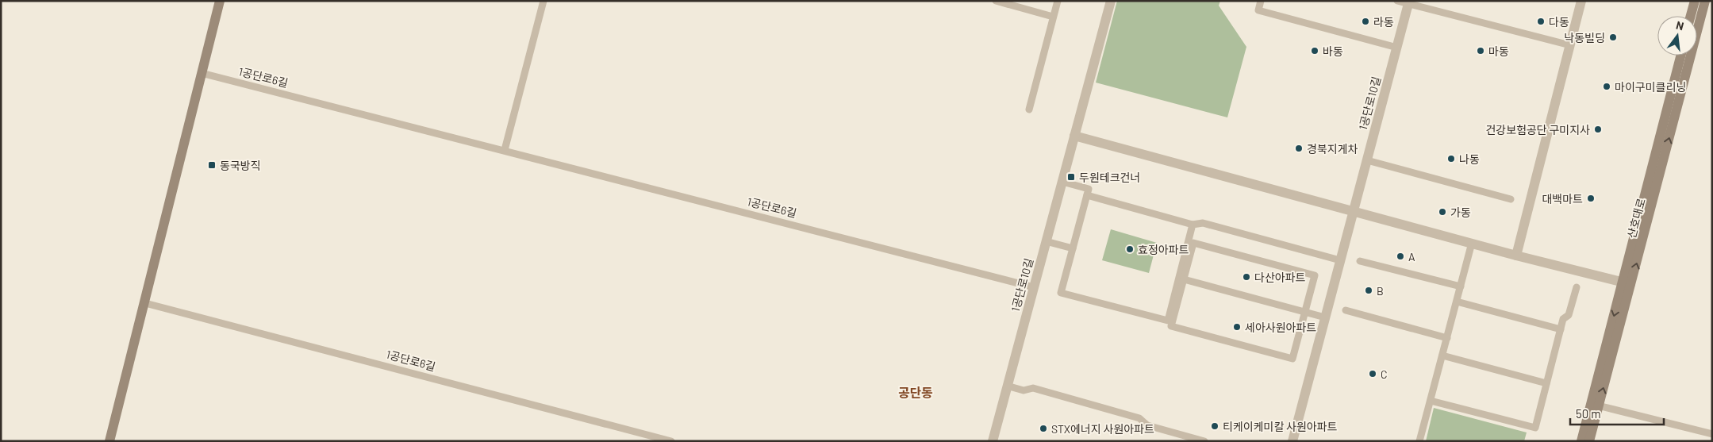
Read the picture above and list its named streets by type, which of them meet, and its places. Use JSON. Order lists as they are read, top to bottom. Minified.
{"streets":{"street":["1공단로10길","산호대로"],"lane":["1공단로6길"]},"crossings":[["1공단로6길","1공단로10길"]],"districts":["공단동"],"places":{"other":["라동","다동","낙동빌딩","바동","마동","마이구미클리닝","건강보험공단 구미지사","경북지게차","나동","대백마트","가동","효정아파트","A","다산아파트","B","세아사원아파트","C","티케이케미칼 사원아파트","STX에너지 사원아파트"],"transit":["동국방직","두원테크건너"]},"scale_bar":"50 m","north":"top"}
